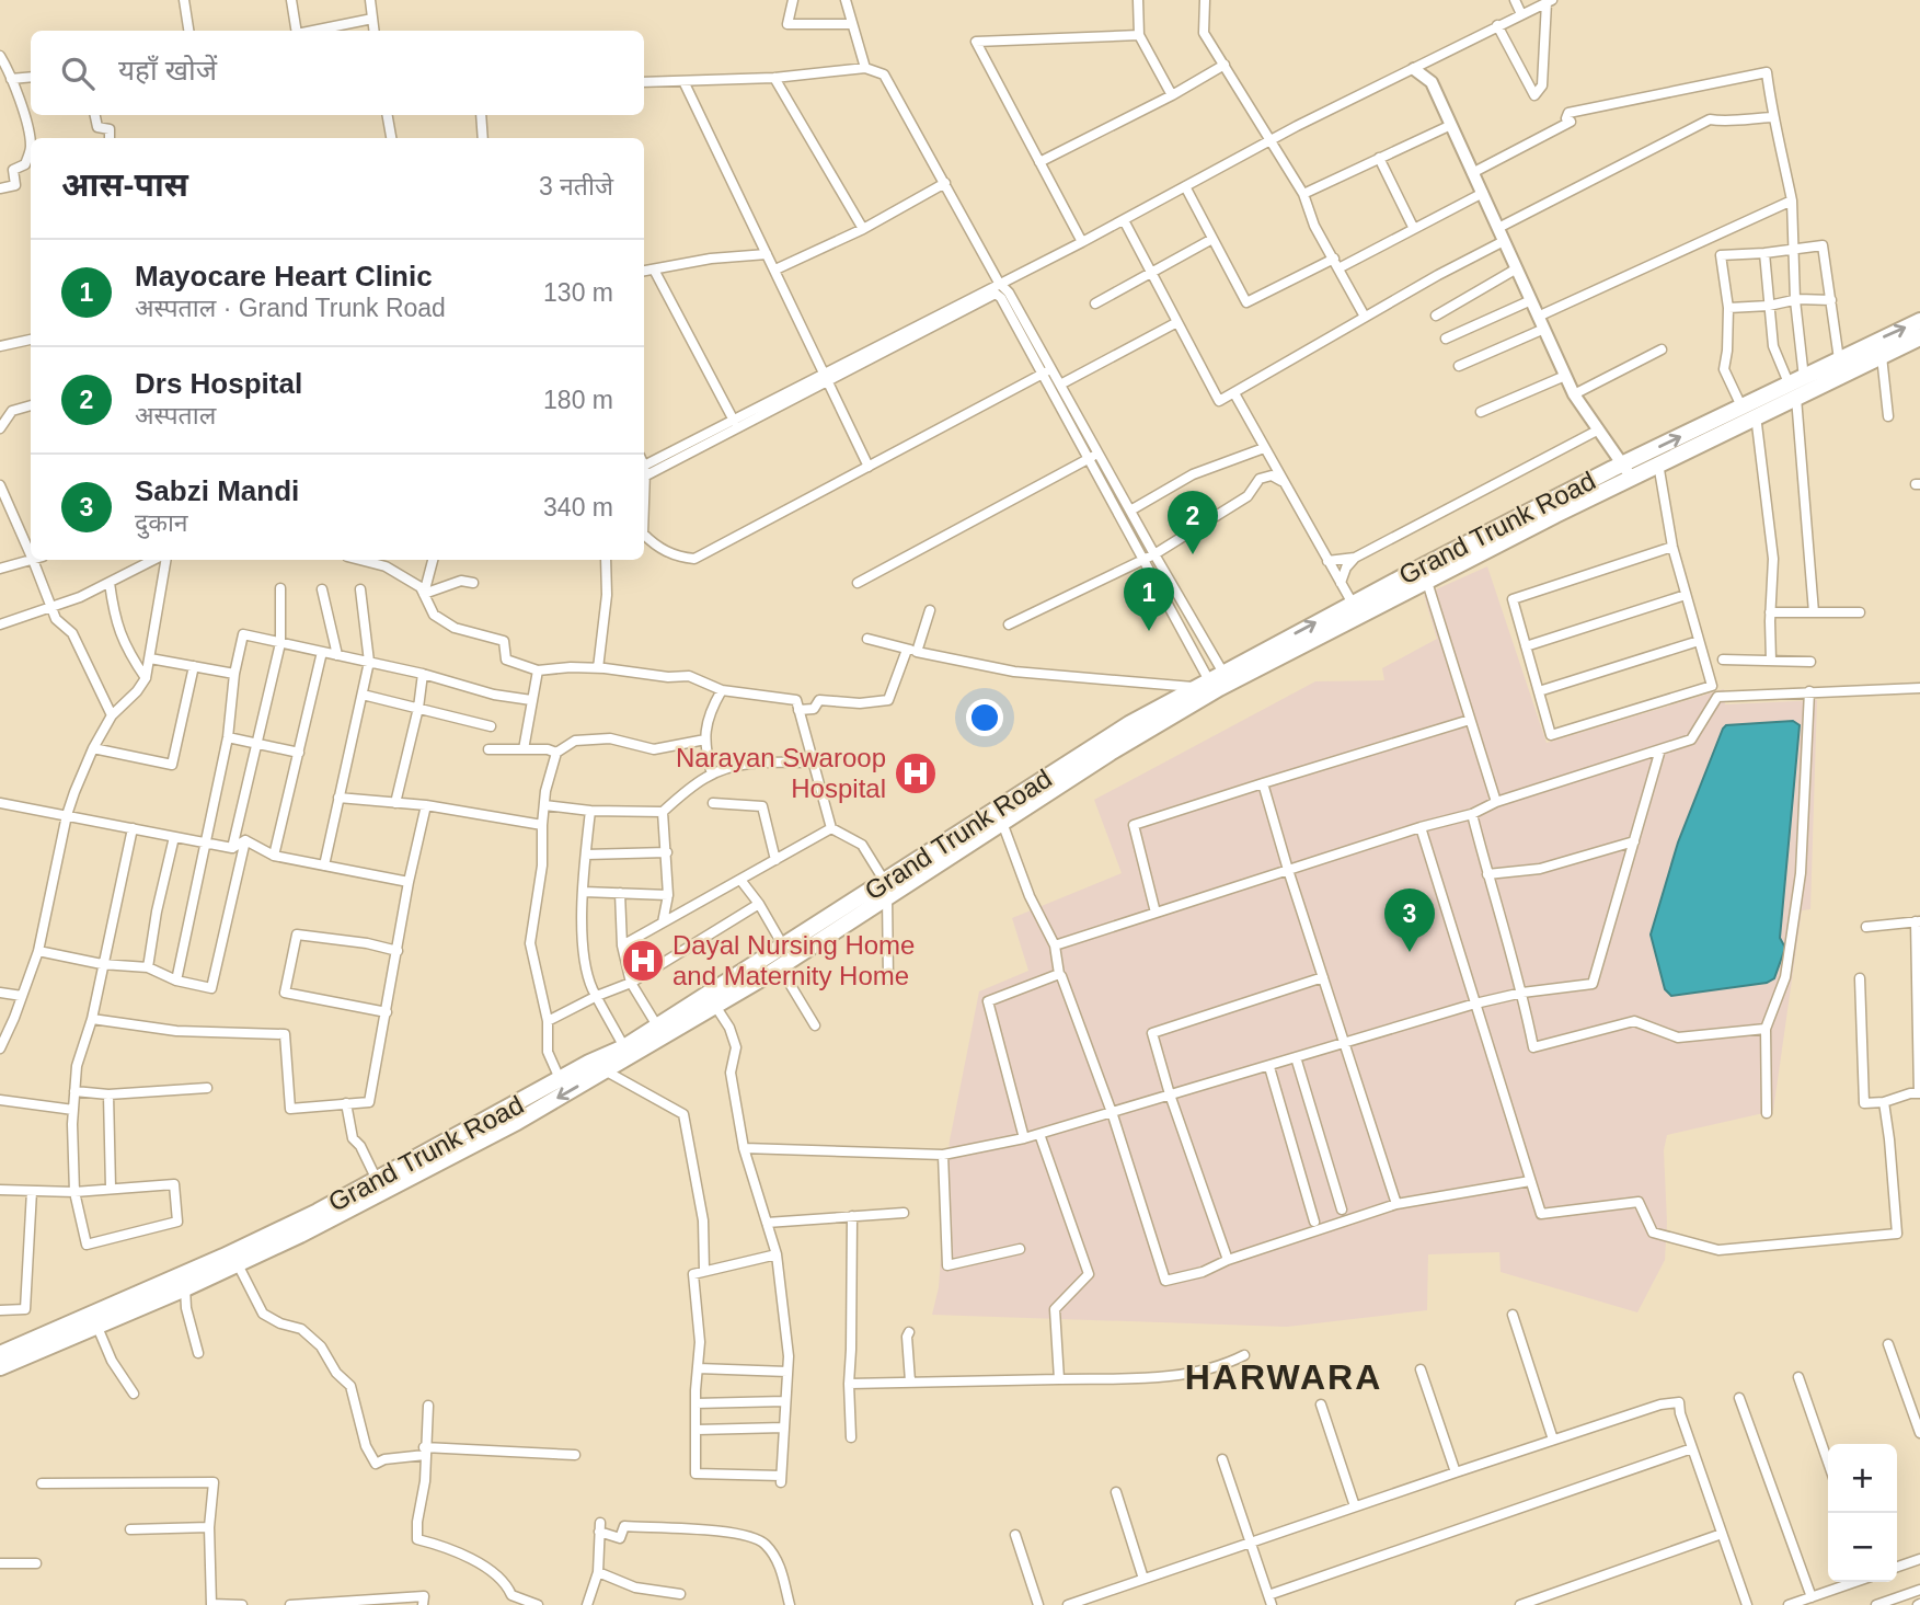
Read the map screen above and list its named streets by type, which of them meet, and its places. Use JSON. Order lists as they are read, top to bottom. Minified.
{"streets":{"highway":["Grand Trunk Road"]},"districts":["HARWARA"],"places":{"hospital":["Narayan Swaroop Hospital","Dayal Nursing Home and Maternity Home"]},"page":{"search":"यहाँ खोजें","heading":["आस-पास","3 नतीजे"],"list":[{"mark":"1","name":"Mayocare Heart Clinic","note":"अस्पताल · Grand Trunk Road","value":"130 m"},{"mark":"2","name":"Drs Hospital","note":"अस्पताल","value":"180 m"},{"mark":"3","name":"Sabzi Mandi","note":"दुकान","value":"340 m"}],"pins":["2","1","3"],"map_buttons":["+","−"]}}
